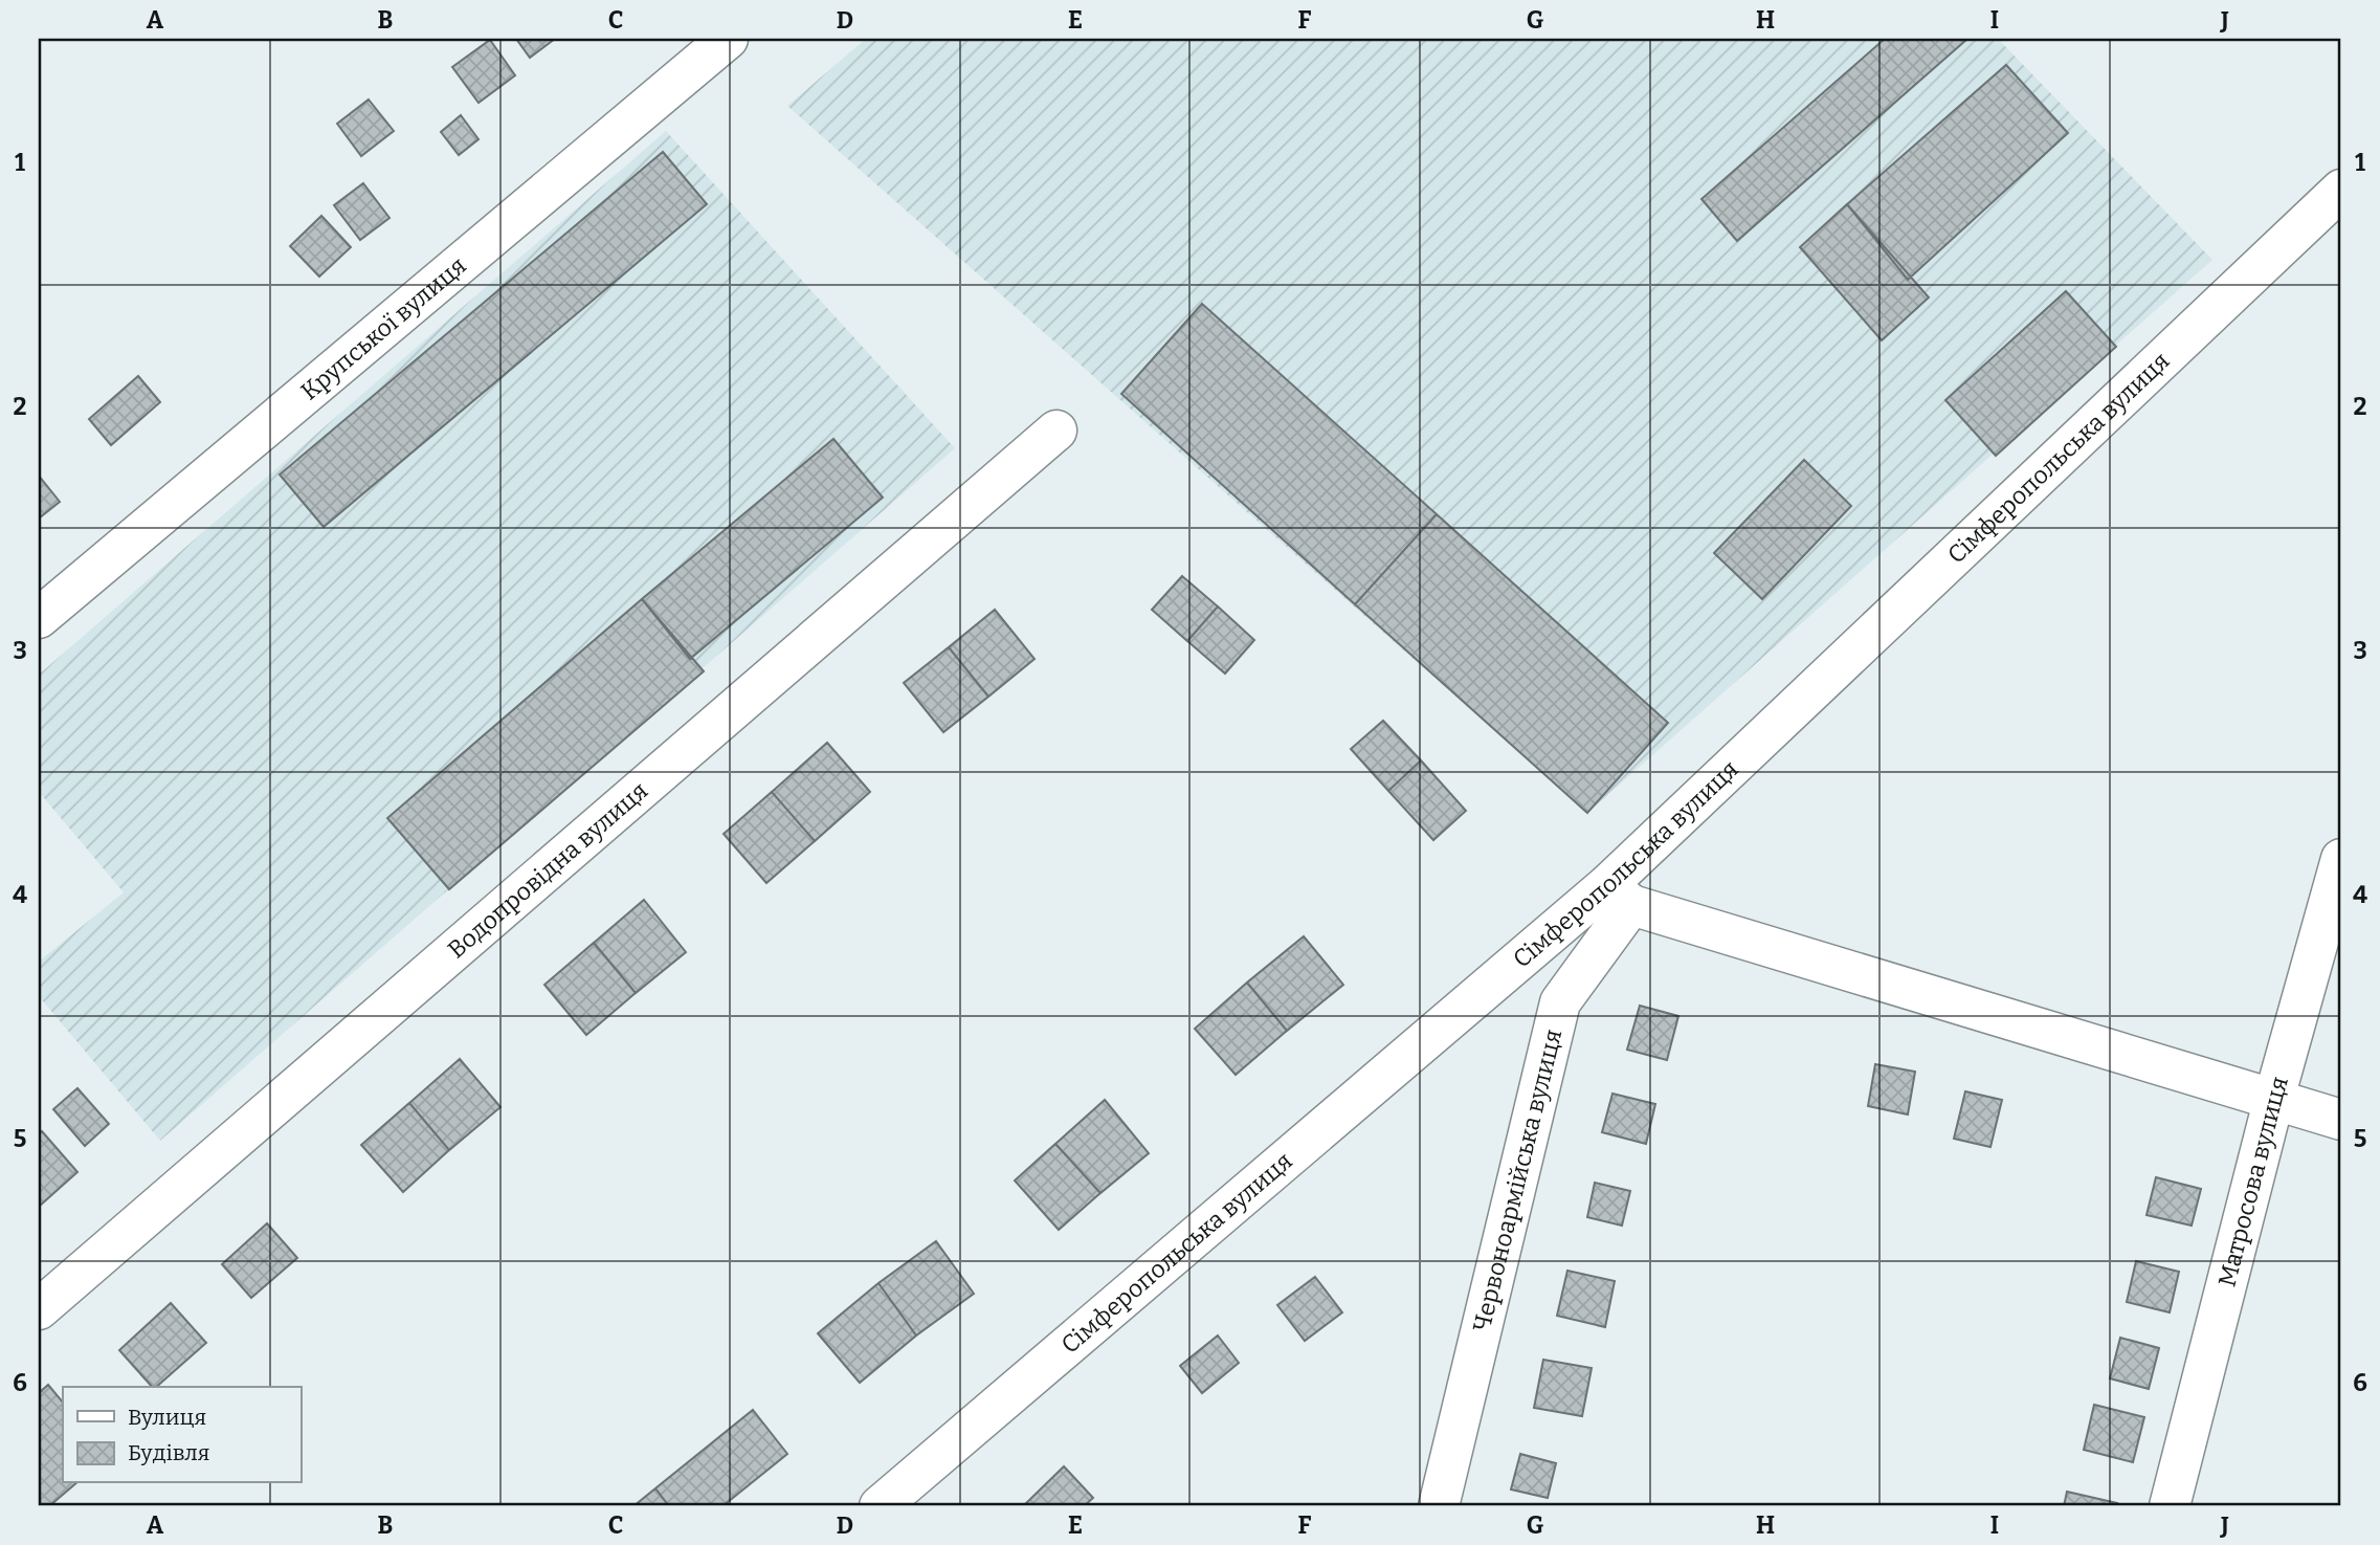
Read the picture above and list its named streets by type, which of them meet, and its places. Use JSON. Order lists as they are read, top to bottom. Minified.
{"streets":{"street":["Крупської вулиця","Сімферопольська вулиця","Водопровідна вулиця","Червоноармійська вулиця","Матросова вулиця"]},"crossings":[["Сімферопольська вулиця","Червоноармійська вулиця"]],"legend":["Вулиця","Будівля"],"grid":{"columns":["A","B","C","D","E","F","G","H","I","J"],"rows":["1","2","3","4","5","6"]}}
